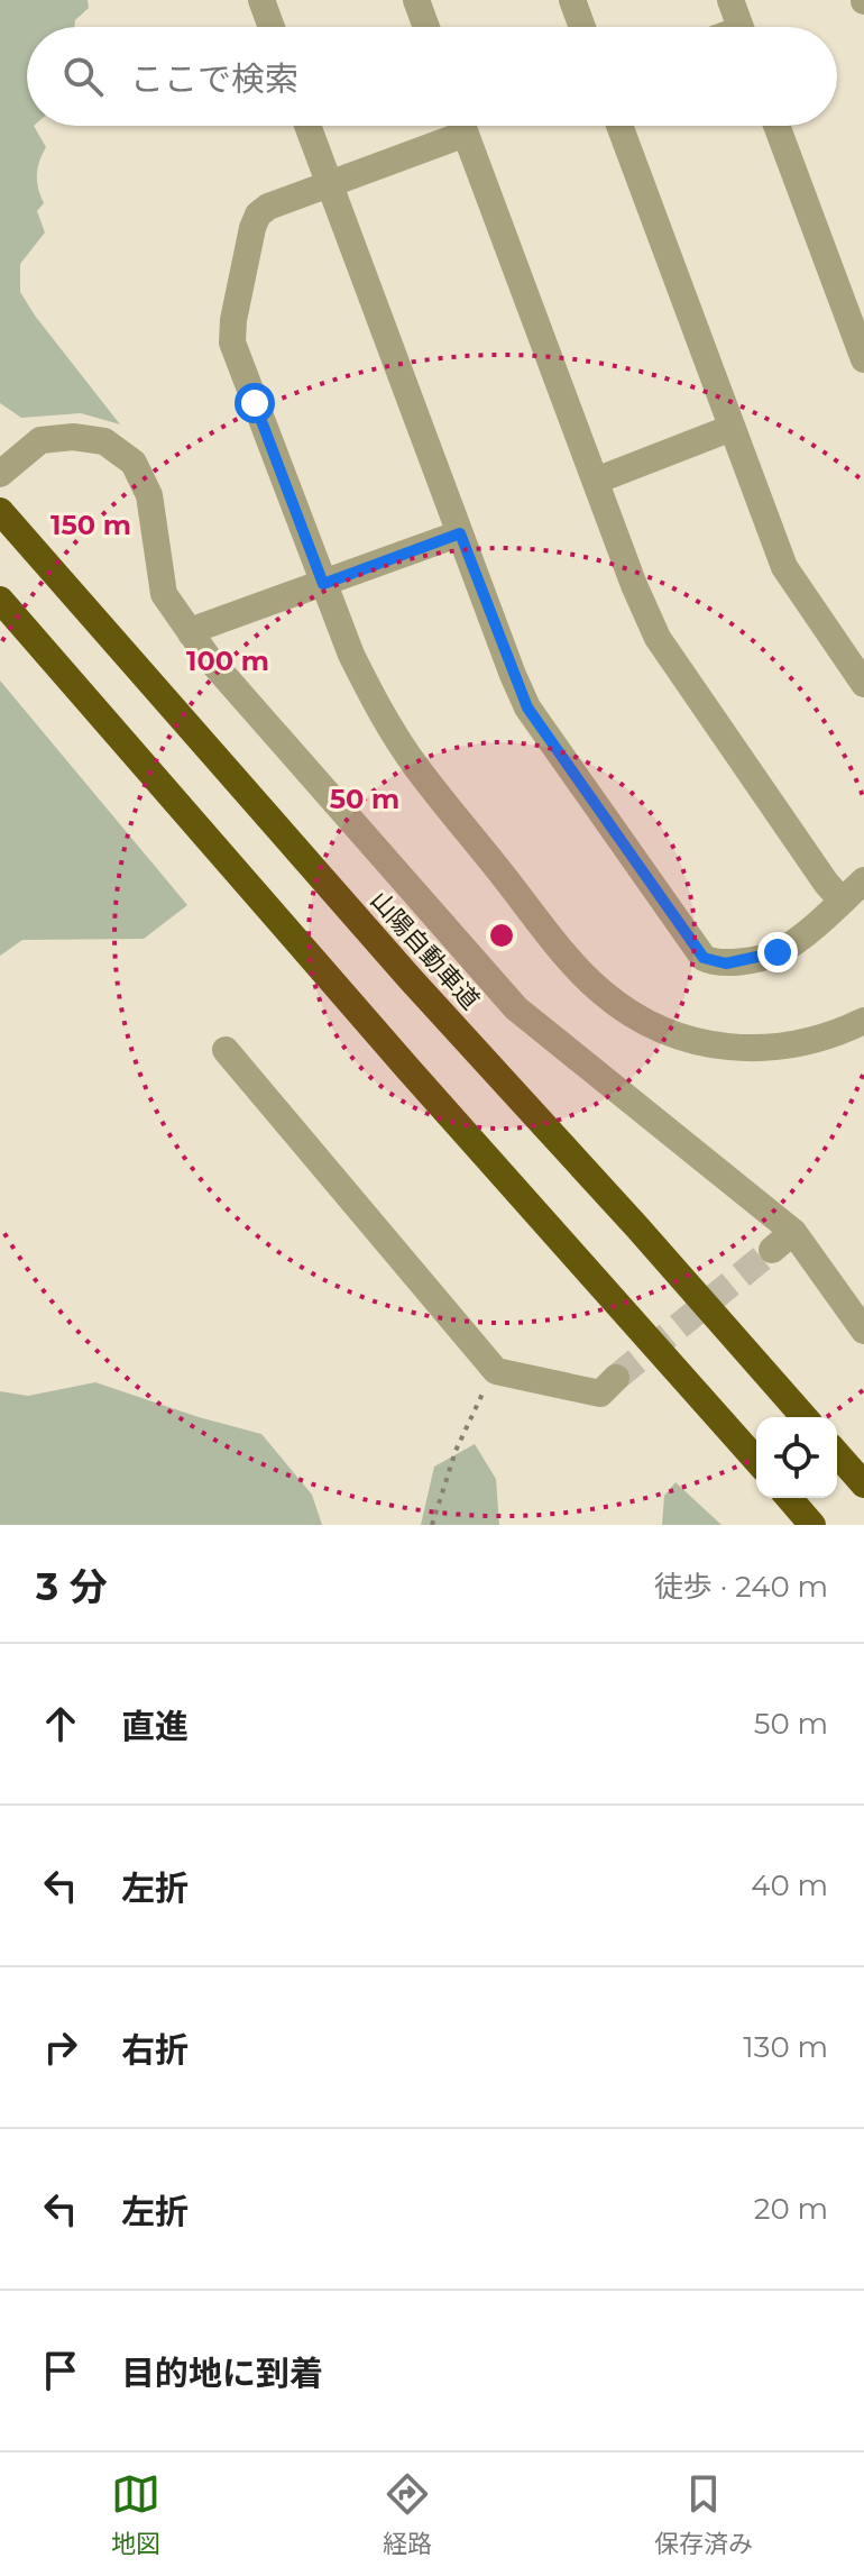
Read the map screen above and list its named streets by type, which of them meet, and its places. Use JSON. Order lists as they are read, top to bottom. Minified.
{"streets":{"highway":["山陽自動車道"]},"page":{"search":"ここで検索","heading":["3 分","徒歩 · 240 m"],"list":[["直進","50 m"],["左折","40 m"],["右折","130 m"],["左折","20 m"],"目的地に到着"],"nav":["地図","経路","保存済み"]},"rings":["150 m","100 m","50 m"]}
